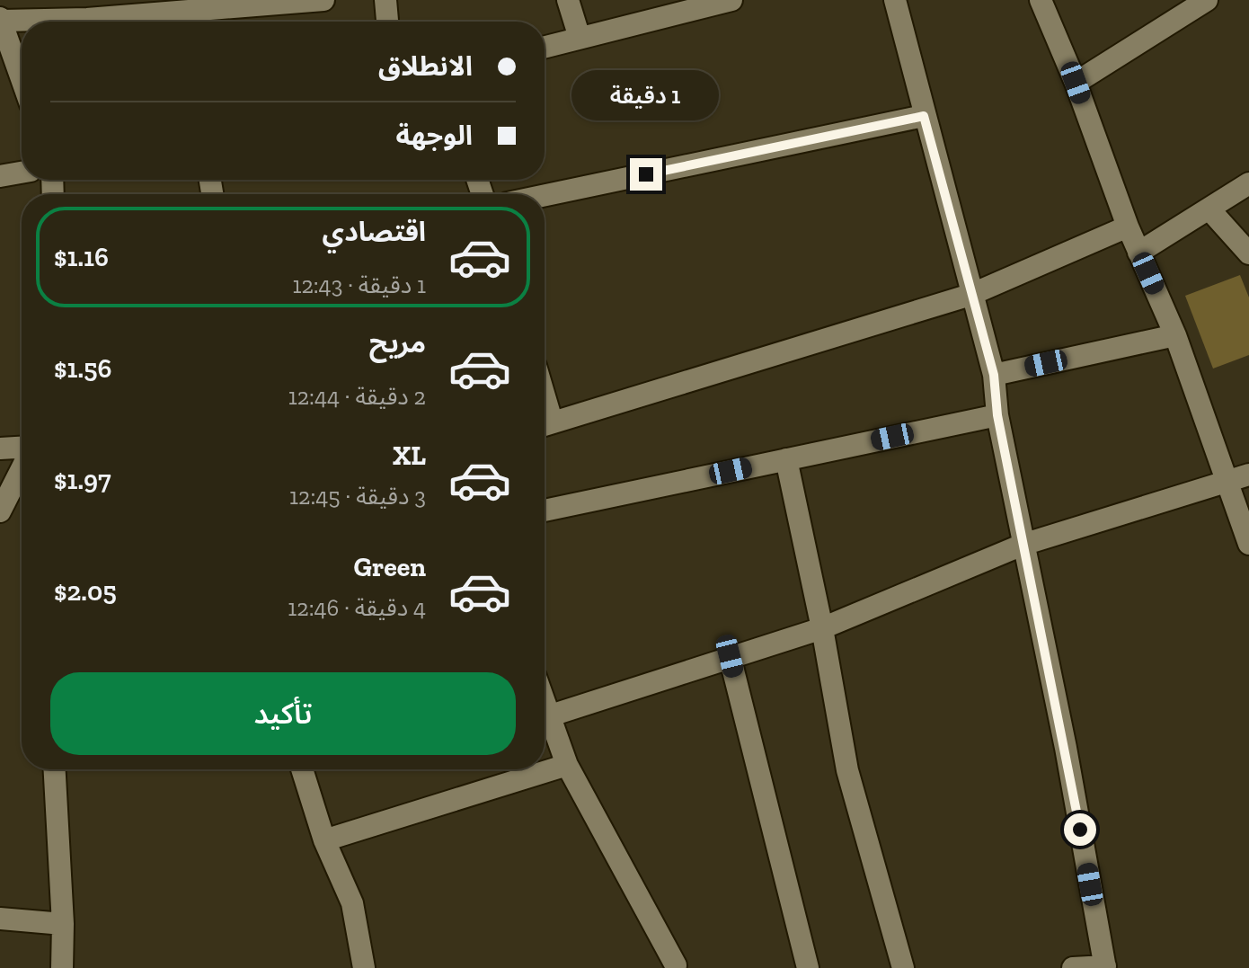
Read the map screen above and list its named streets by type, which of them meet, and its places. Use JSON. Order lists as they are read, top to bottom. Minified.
{"page":{"banner":["الانطلاق","الوجهة"],"bubble":"1 دقيقة","list":[{"name":"اقتصادي","note":"1 دقيقة · 12:43","value":"$1.16"},{"name":"مريح","note":"2 دقيقة · 12:44","value":"$1.56"},{"name":"XL","note":"3 دقيقة · 12:45","value":"$1.97"},{"name":"Green","note":"4 دقيقة · 12:46","value":"$2.05"}],"buttons":"تأكيد"}}
